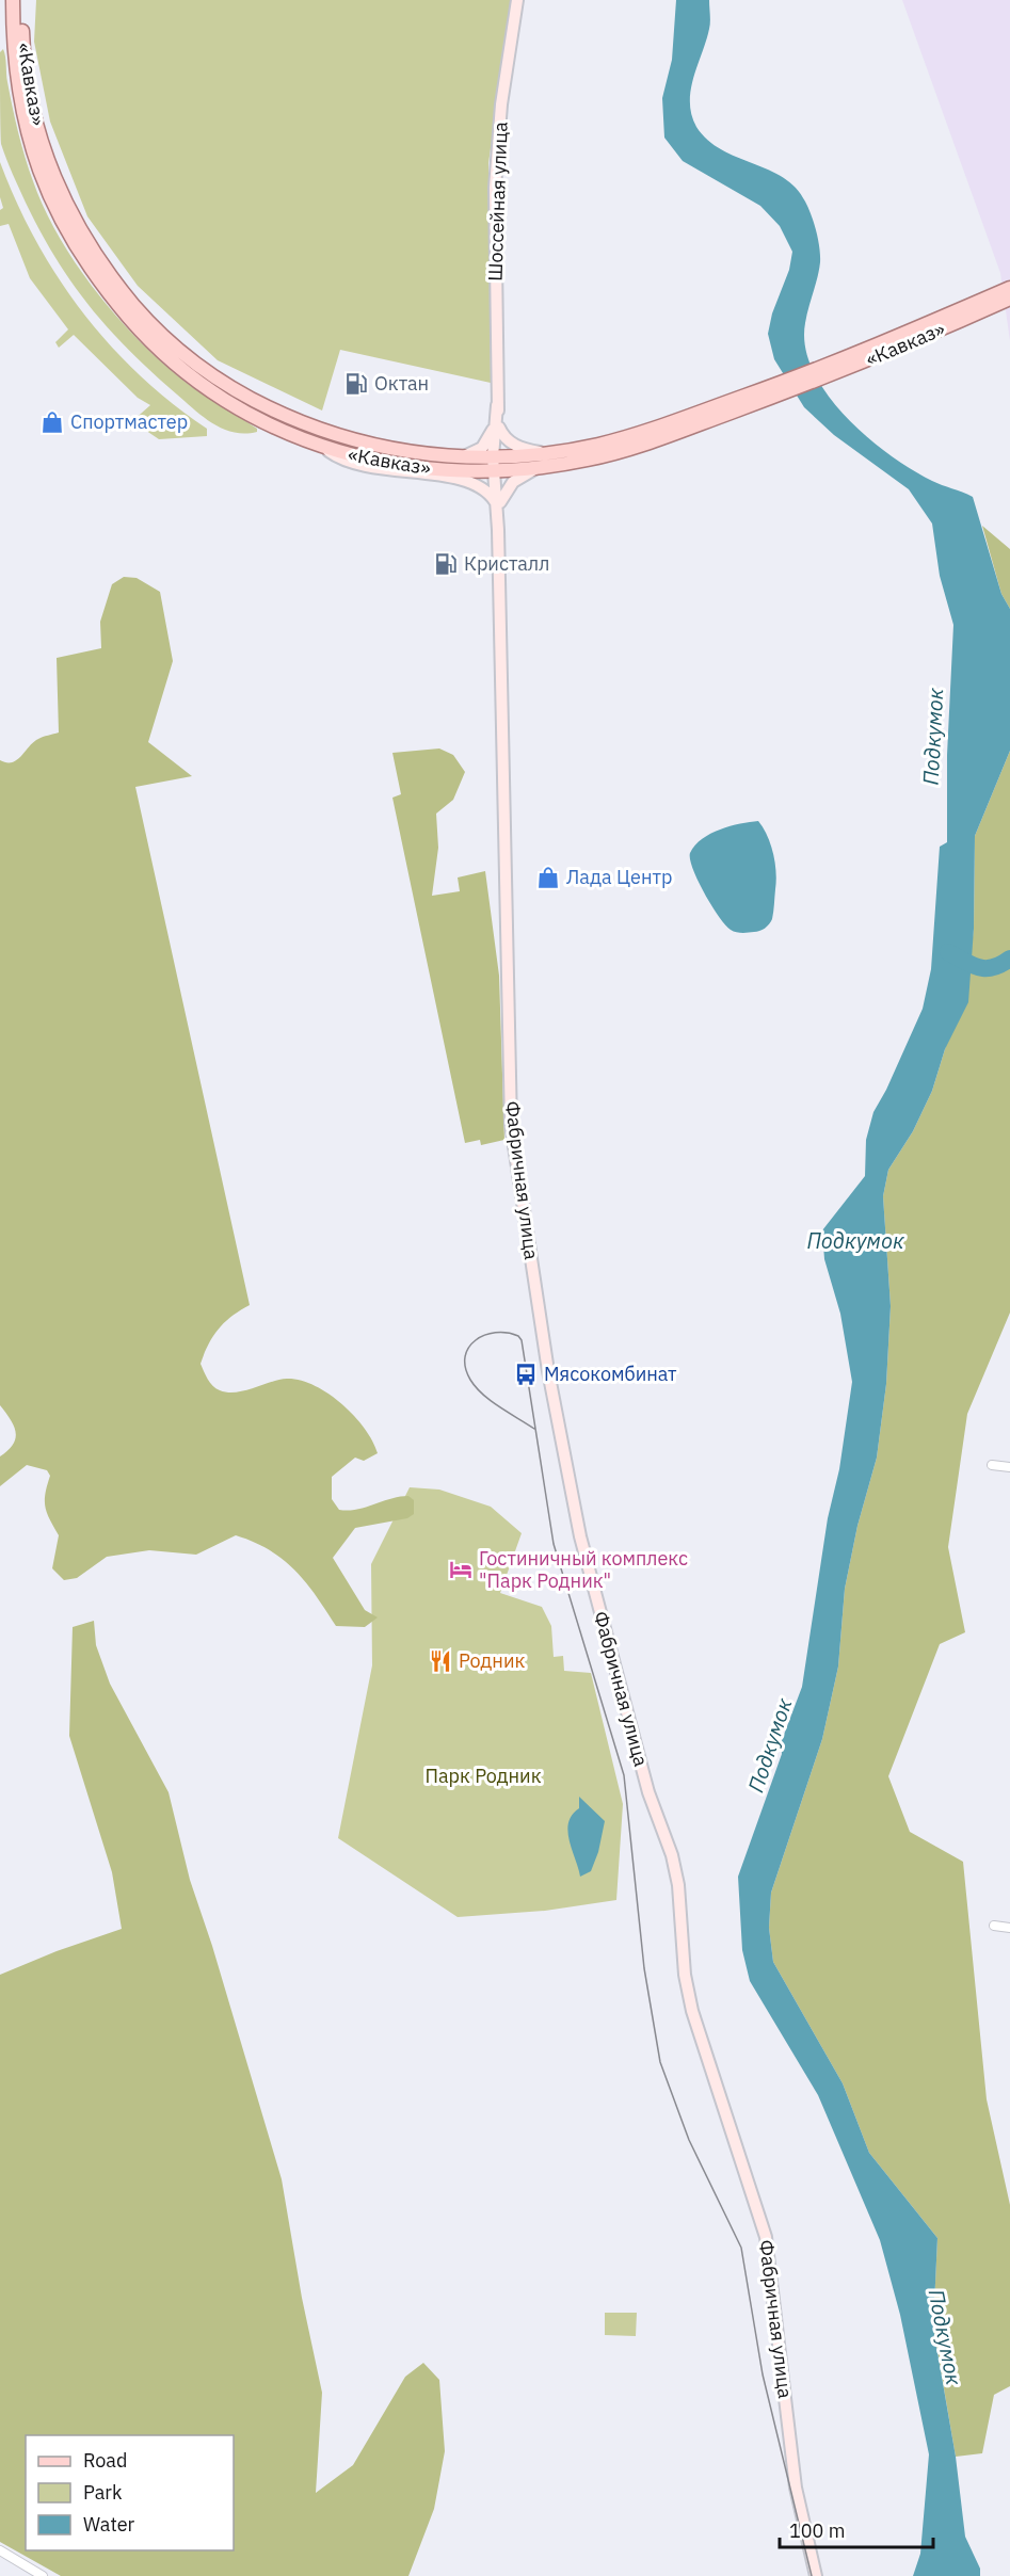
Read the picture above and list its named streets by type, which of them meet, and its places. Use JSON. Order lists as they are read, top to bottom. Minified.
{"streets":{"main road":["«Кавказ»","Шоссейная улица","Фабричная улица"]},"crossings":[["«Кавказ»","Шоссейная улица"],["Шоссейная улица","Фабричная улица"]],"water":["Подкумок"],"parks":["Парк Родник"],"places":{"fuel station":["Октан","Кристалл"],"shop":["Спортмастер","Лада Центр"],"bus stop":["Мясокомбинат"],"hotel":["Гостиничный комплекс \"Парк Родник\""],"restaurant":["Родник"]},"legend":["Road","Park","Water"],"scale_bar":"100 m"}
